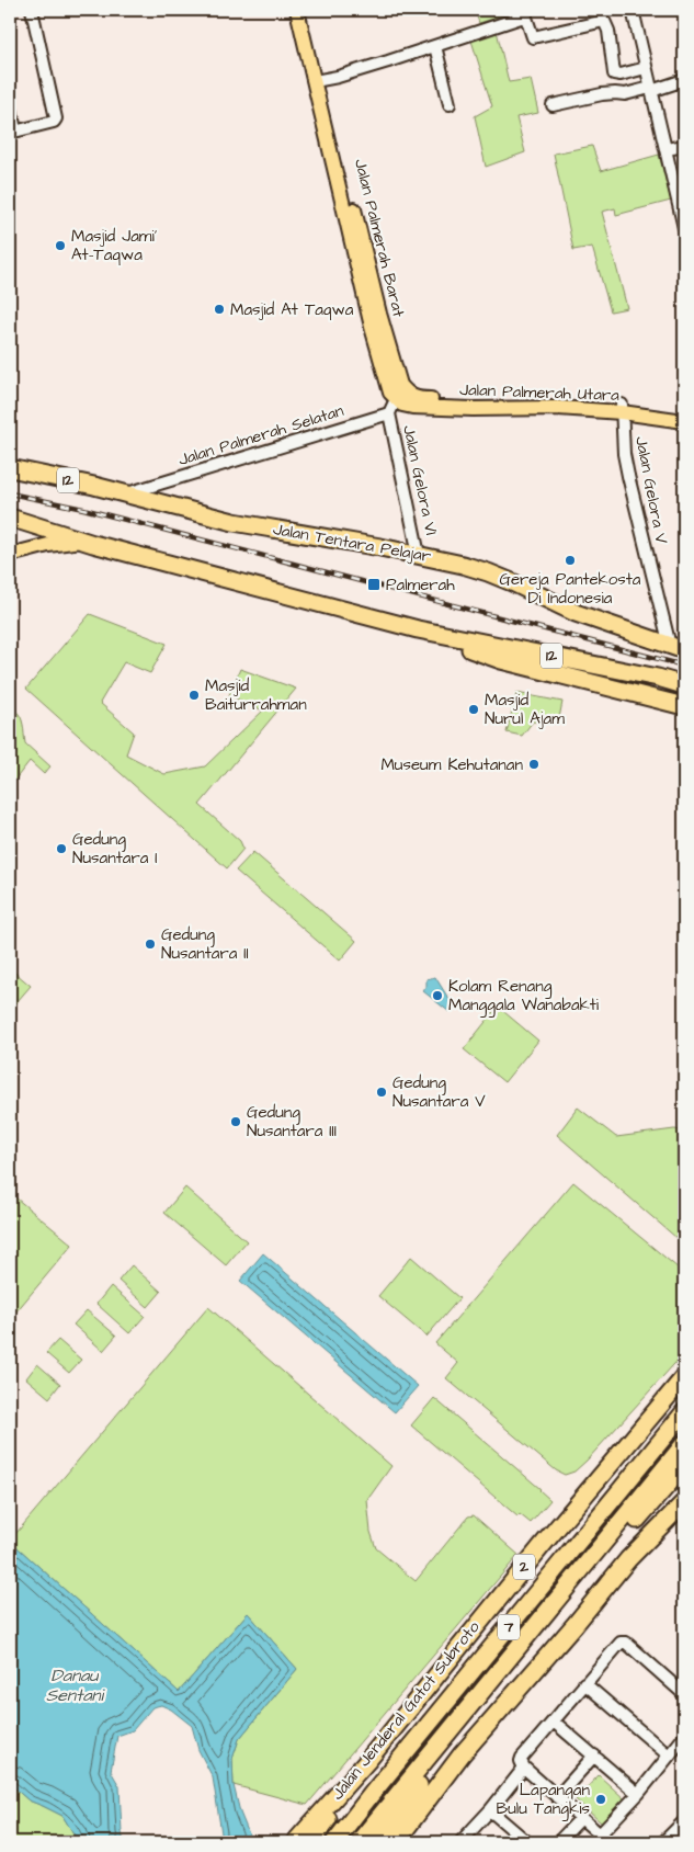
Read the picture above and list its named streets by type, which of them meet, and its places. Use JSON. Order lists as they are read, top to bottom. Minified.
{"streets":{"highway":["12","Jalan Tentara Pelajar","2","7","Jalan Jenderal Gatot Subroto"],"main road":["Jalan Palmerah Barat","Jalan Palmerah Utara"],"street":["Jalan Palmerah Selatan","Jalan Gelora VI","Jalan Gelora V"]},"crossings":[["Jalan Palmerah Barat","Jalan Palmerah Utara"],["Jalan Palmerah Utara","Jalan Gelora V"],["Jalan Palmerah Selatan","Jalan Gelora VI"],["Jalan Palmerah Selatan","Jalan Tentara Pelajar"],["Jalan Gelora VI","Jalan Tentara Pelajar"],["Jalan Gelora V","Jalan Tentara Pelajar"]],"water":["Danau Sentani"],"places":{"other":["Masjid Jami' At-Taqwa","Masjid At Taqwa","Gereja Pantekosta Di Indonesia","Masjid Baiturrahman","Masjid Nurul Ajam","Museum Kehutanan","Gedung Nusantara I","Gedung Nusantara II","Kolam Renang Manggala Wanabakti","Gedung Nusantara V","Gedung Nusantara III","Lapangan Bulu Tangkis"],"transit":["Palmerah"]}}
